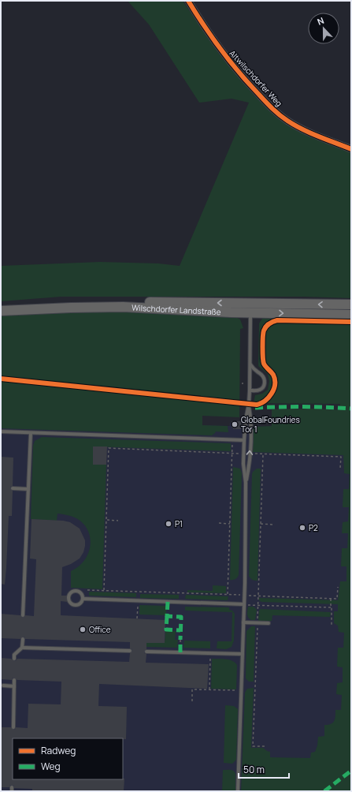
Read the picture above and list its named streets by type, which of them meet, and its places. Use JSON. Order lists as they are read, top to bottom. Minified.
{"streets":{"main road":["Wilschdorfer Landstraße"],"street":["Altwilschdorfer Weg"]},"places":["GlobalFoundries Tor 1","P1","P2","Office"],"legend":["Radweg","Weg"],"scale_bar":"50 m","north":"top"}
